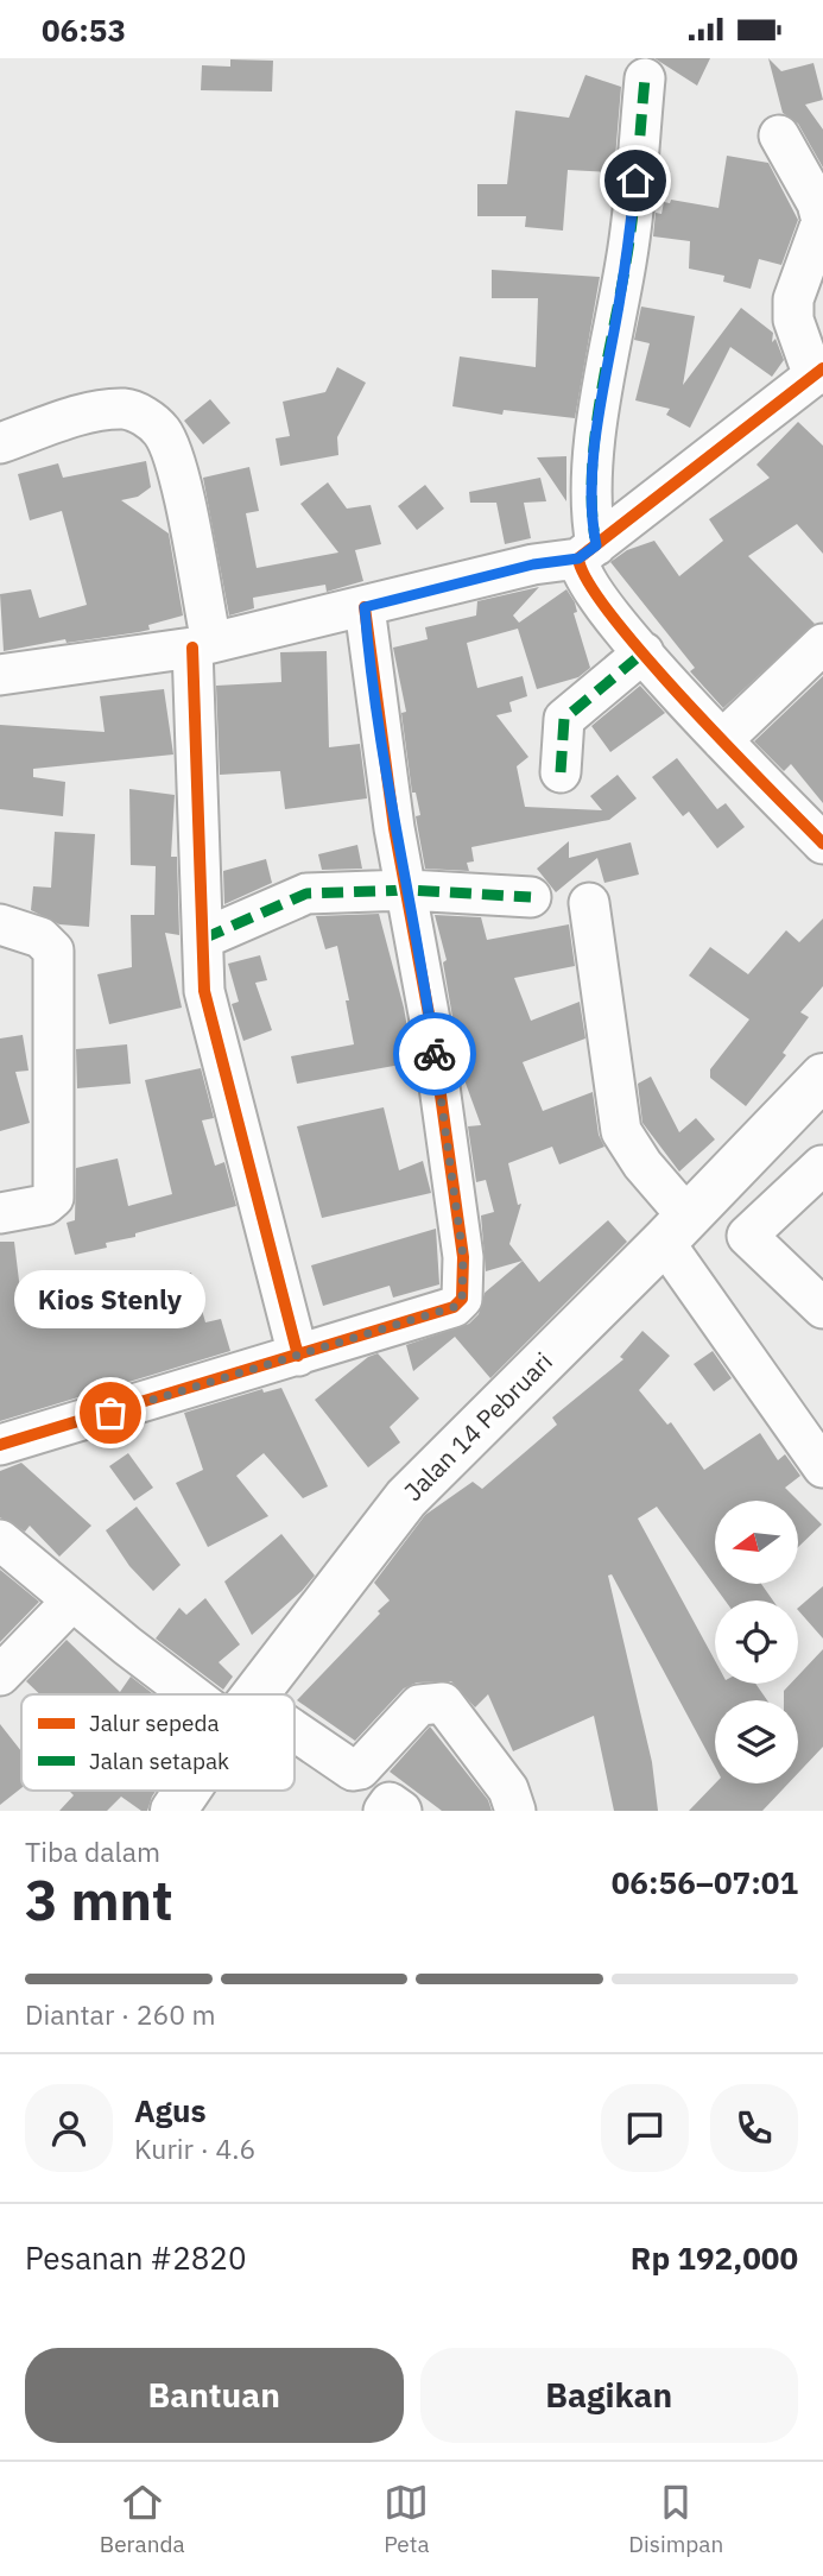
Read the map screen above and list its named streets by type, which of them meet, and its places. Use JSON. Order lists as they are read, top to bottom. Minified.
{"streets":{"main road":["Jalan 14 Pebruari"]},"places":["Kios Stenly"],"legend":["Jalur sepeda","Jalan setapak"],"north":"left","page":{"status":"06:53","bubble":"Kios Stenly","heading":["3 mnt","Tiba dalam","06:56–07:01"],"panel":["Agus","Kurir · 4.6","Pesanan #2820","Rp 192,000"],"bar":"Diantar · 260 m","buttons":["Bantuan","Bagikan"],"tabs":["Beranda","Peta","Disimpan"]}}
